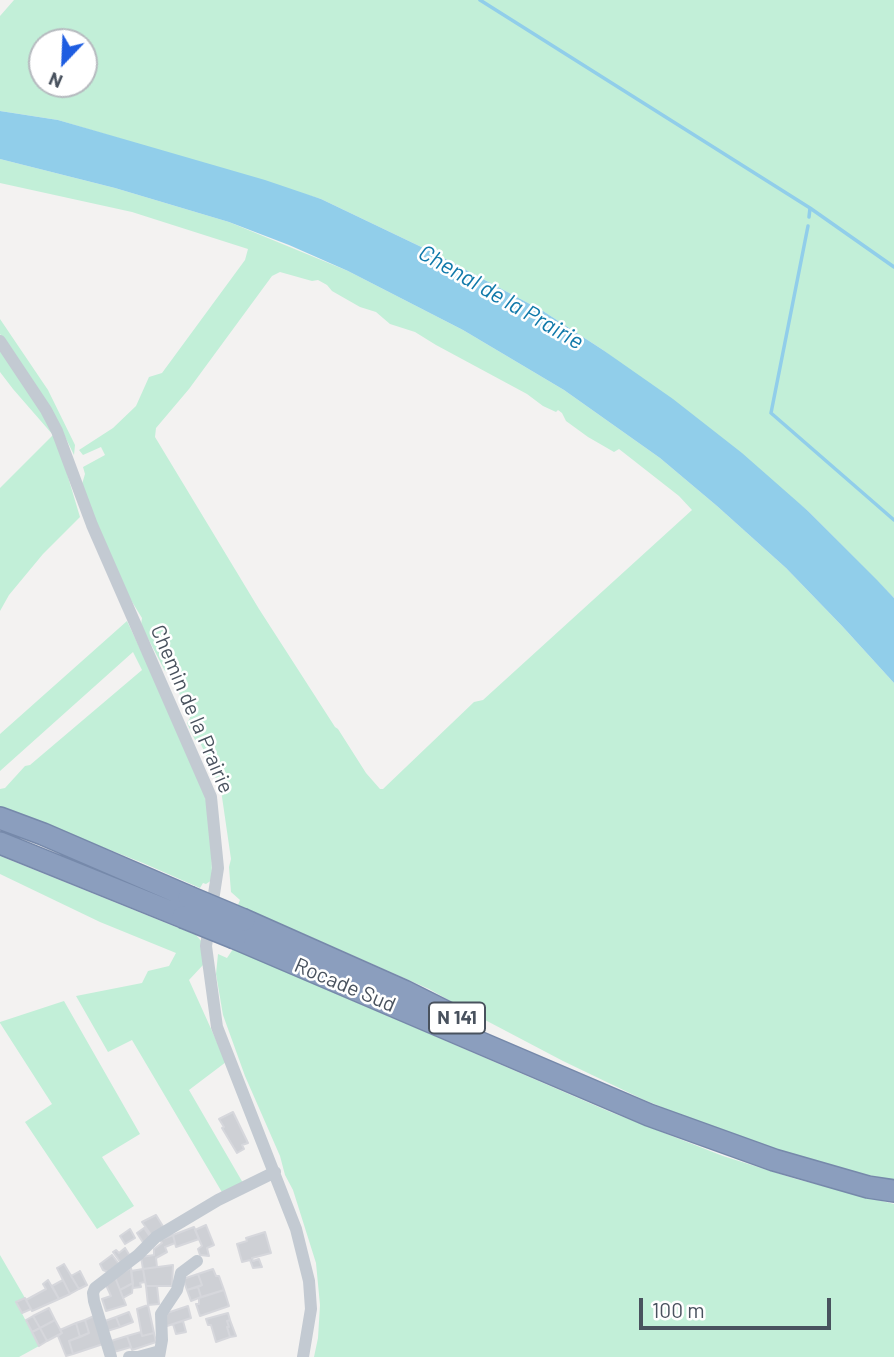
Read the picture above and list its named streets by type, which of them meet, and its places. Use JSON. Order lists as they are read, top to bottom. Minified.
{"streets":{"highway":["Rocade Sud","N 141"],"street":["Chemin de la Prairie"]},"crossings":[["Rocade Sud","N 141"]],"water":["Chenal de la Prairie"],"scale_bar":"100 m","north":"bottom left"}
